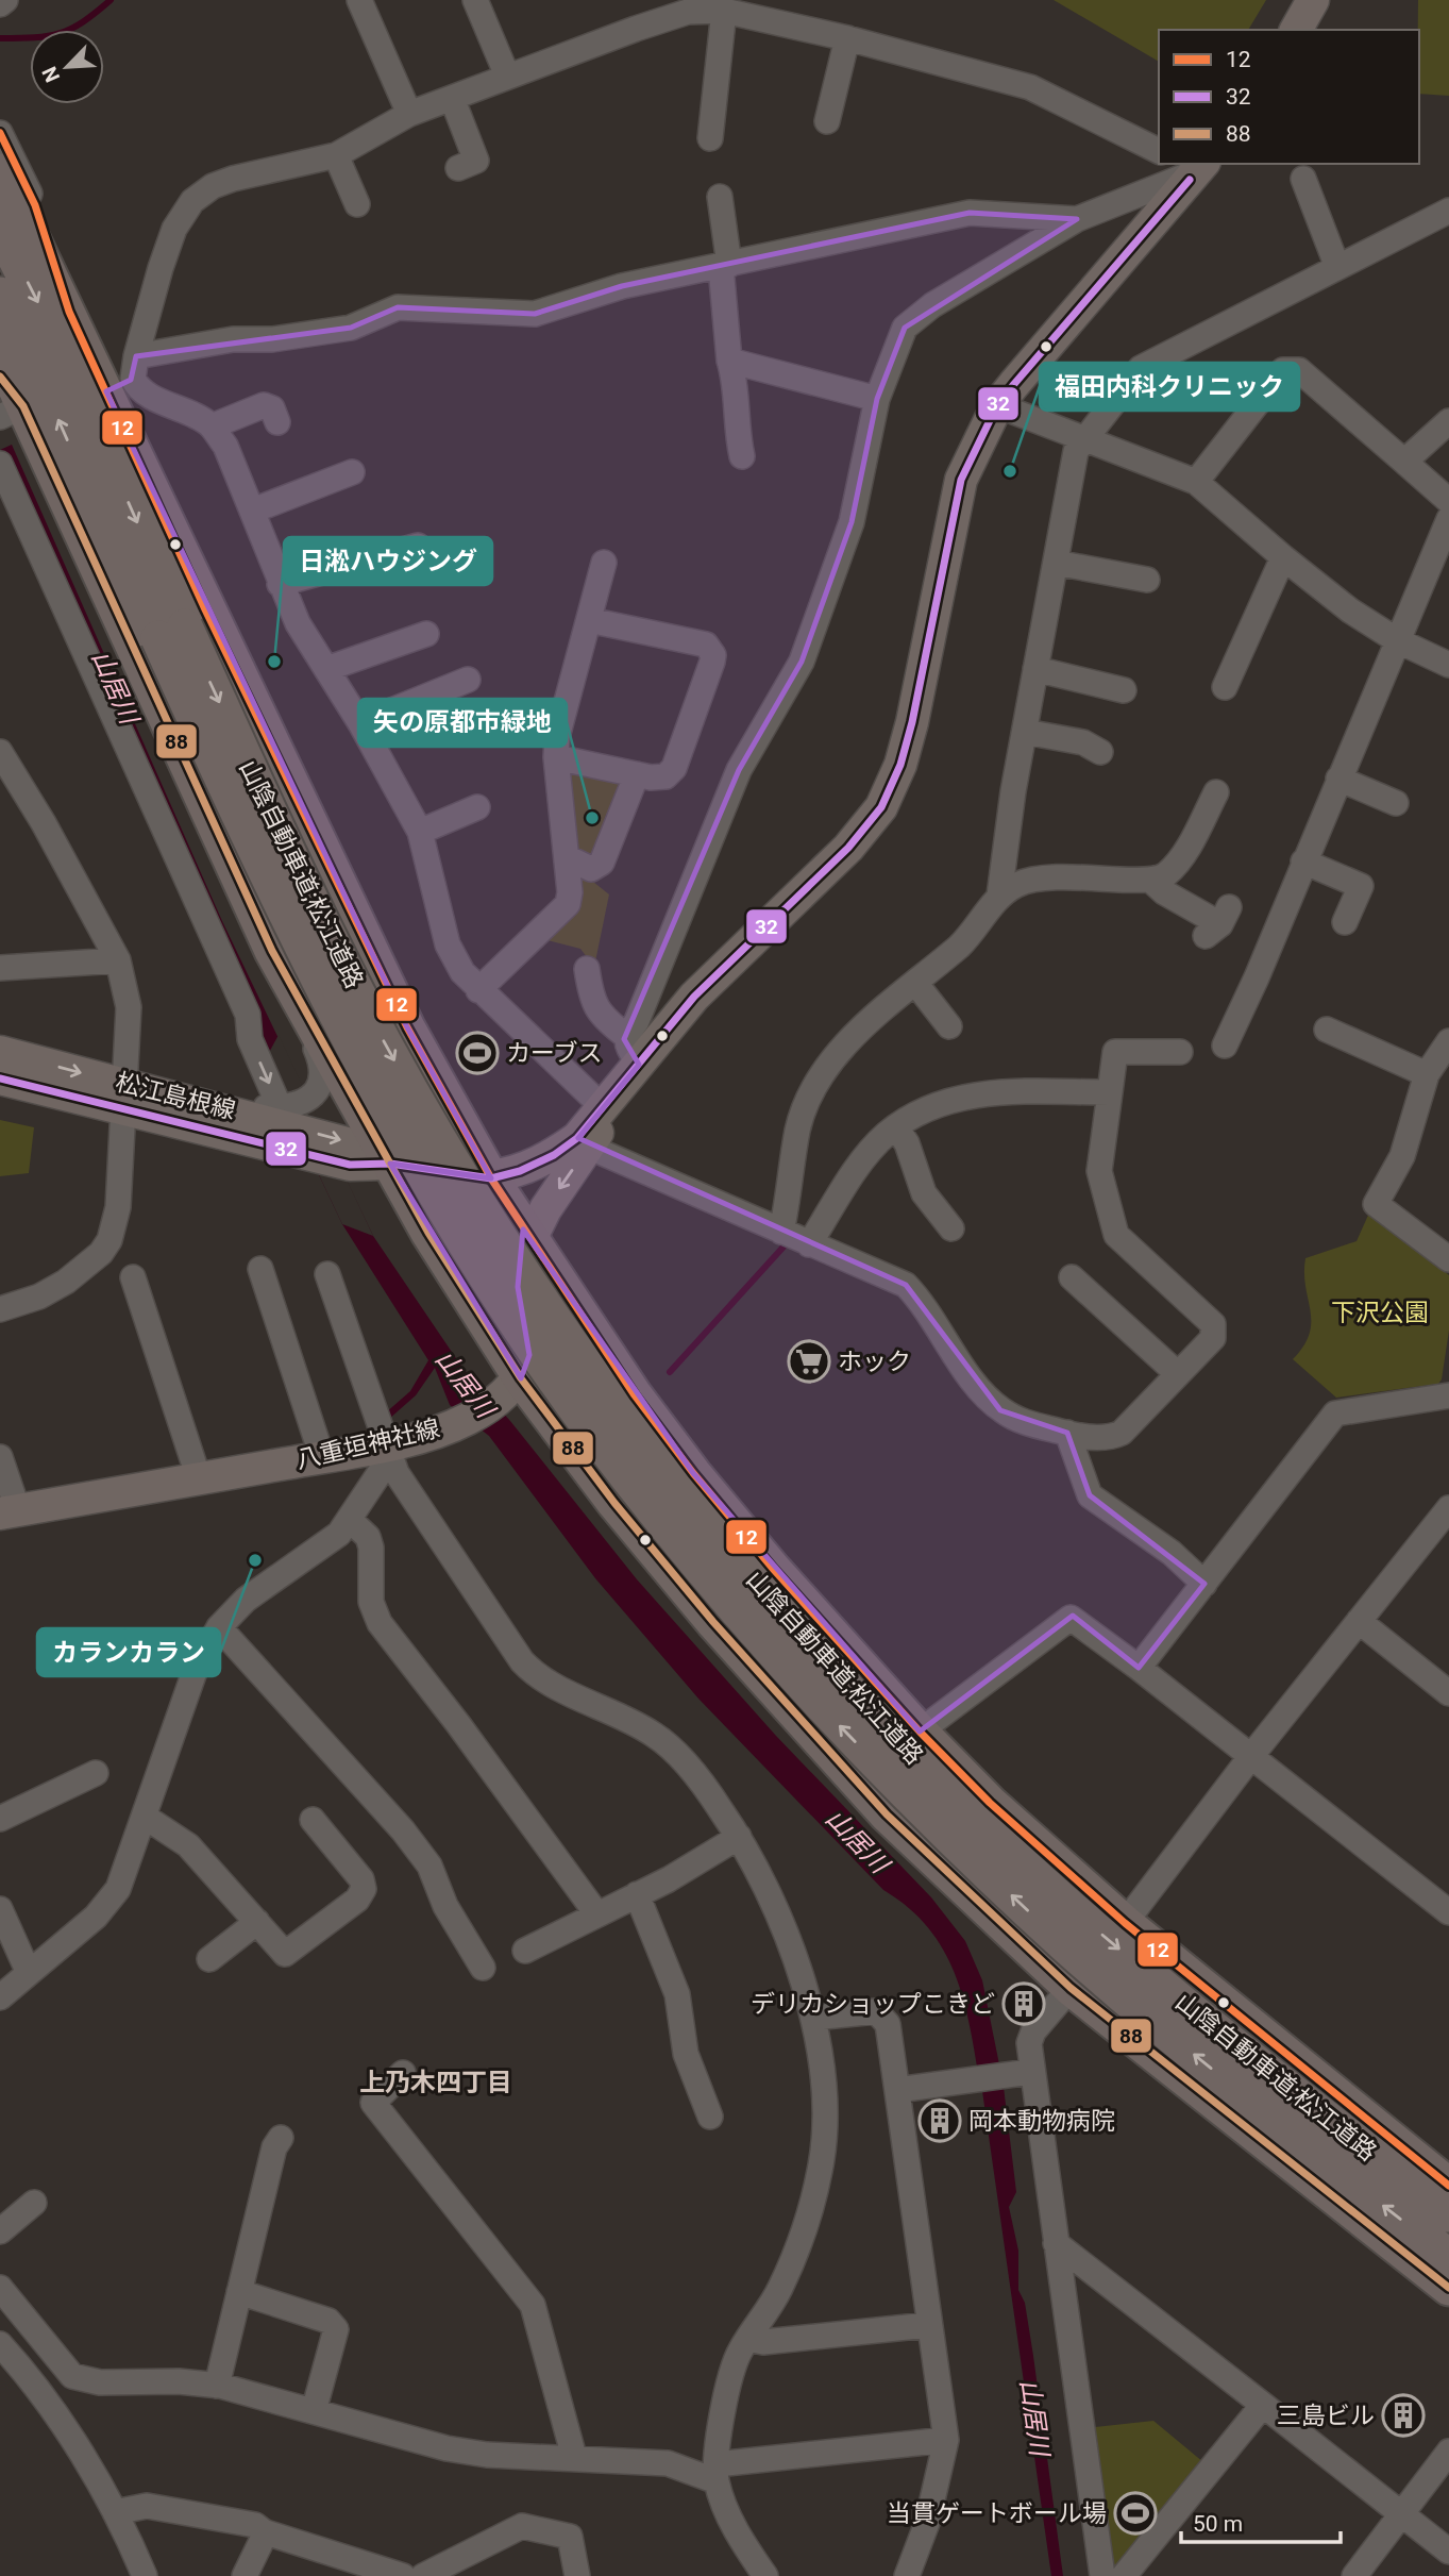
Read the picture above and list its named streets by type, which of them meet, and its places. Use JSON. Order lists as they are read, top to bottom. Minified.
{"streets":{"highway":["山陰自動車道;松江道路"],"main road":["松江島根線","八重垣神社線"]},"districts":["上乃木四丁目"],"water":["山居川"],"parks":["下沢公園"],"places":{"other":["福田内科クリニック","日淞ハウジング","矢の原都市緑地","カランカラン"],"sports":["カーブス","当貫ゲートボール場"],"supermarket":["ホック"],"building":["デリカショップこきど","岡本動物病院","三島ビル"]},"lines":["transit line 12","transit line 32","transit line 88"],"legend":["12","32","88"],"scale_bar":"50 m","north":"bottom left"}
